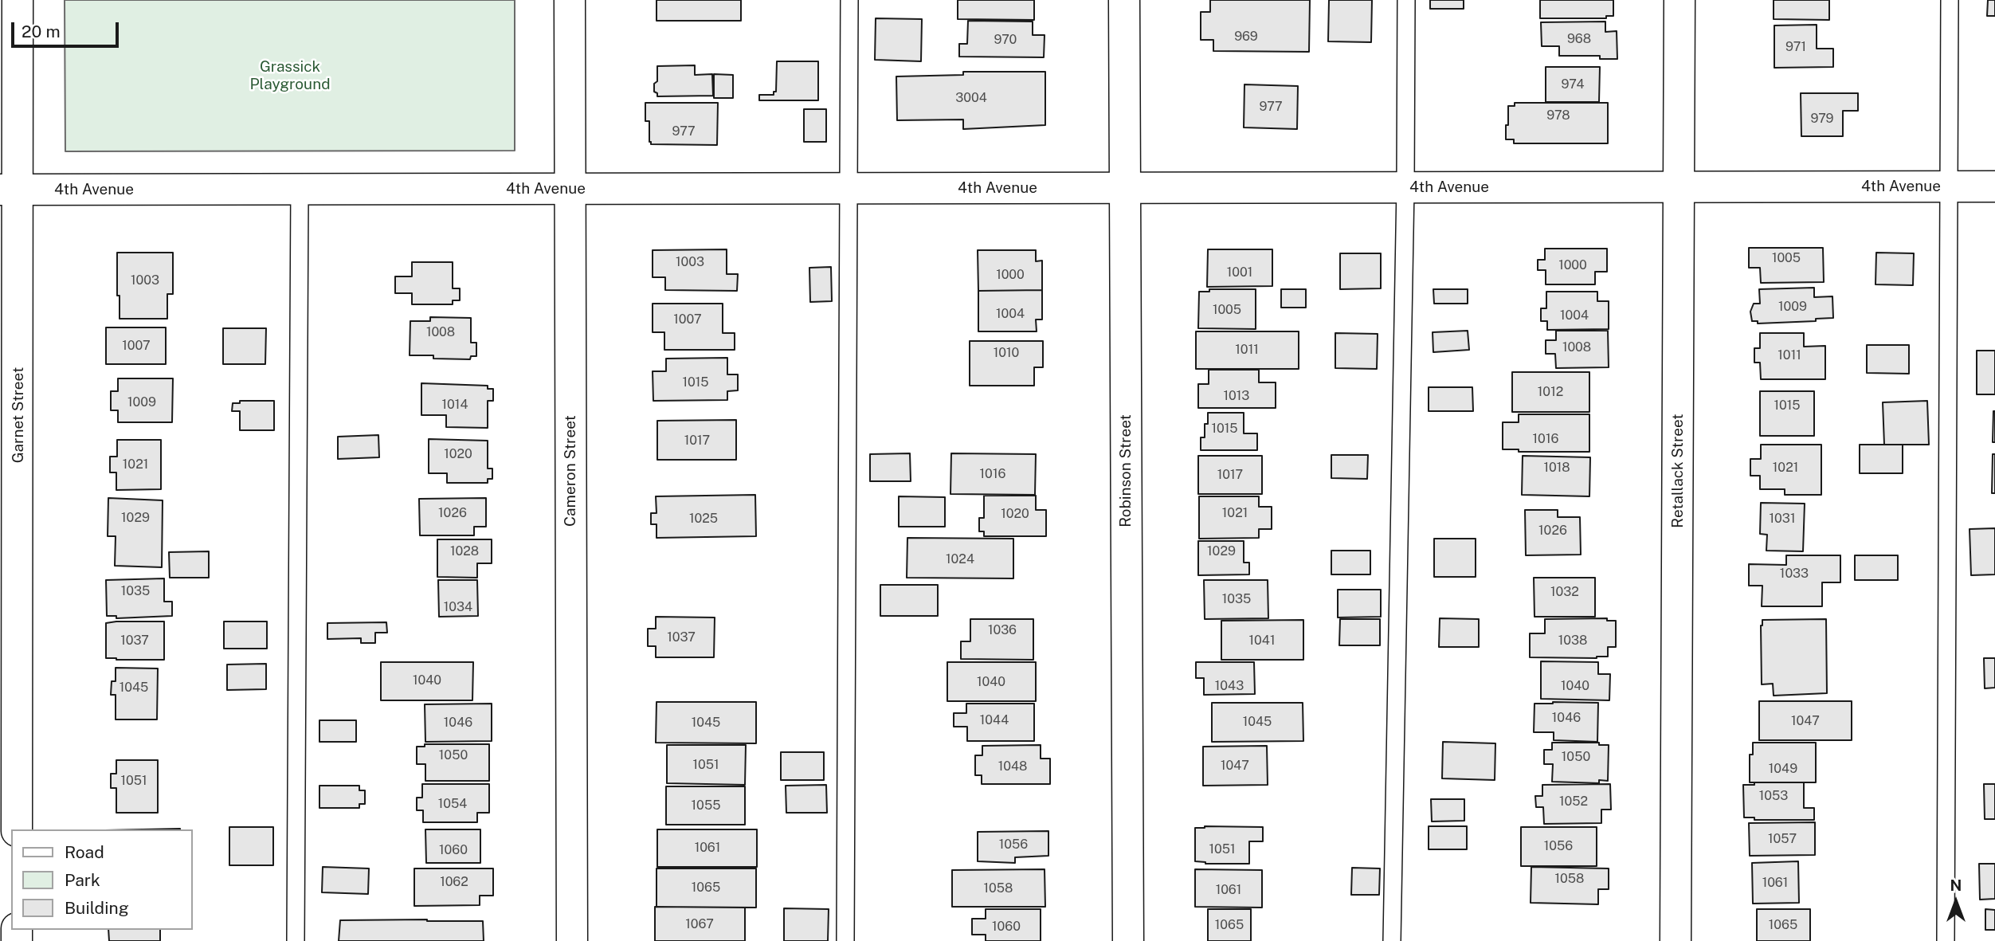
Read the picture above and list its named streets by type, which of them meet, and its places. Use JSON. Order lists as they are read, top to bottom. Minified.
{"streets":{"street":["4th Avenue","Garnet Street","Cameron Street","Robinson Street","Retallack Street"]},"crossings":[["4th Avenue","Garnet Street"],["4th Avenue","Cameron Street"],["4th Avenue","Robinson Street"],["4th Avenue","Retallack Street"]],"parks":["Grassick Playground"],"house_numbers":["969","968","970","971","974","3004","977","978","979","977","1005","1003","1000","1001","1000","1003","1009","1005","1004","1004","1007","1008","1007","1008","1011","1010","1011","1015","1012","1013","1009","1014","1015","1015","1016","1017","1020","1021","1018","1021","1016","1017","1026","1021","1020","1029","1025","1031","1026","1028","1029","1024","1033","1035","1032","1035","1034","1036","1037","1037","1041","1038","1040","1040","1043","1040","1045","1046","1044","1047","1045","1046","1045","1050","1050","1051","1047","1048","1049","1051","1053","1052","1054","1055","1057","1056","1056","1061","1051","1060","1058","1062","1061","1065","1058","1061","1067","1065","1065","1060"],"legend":["Road","Park","Building"],"scale_bar":"20 m","north":"top"}
